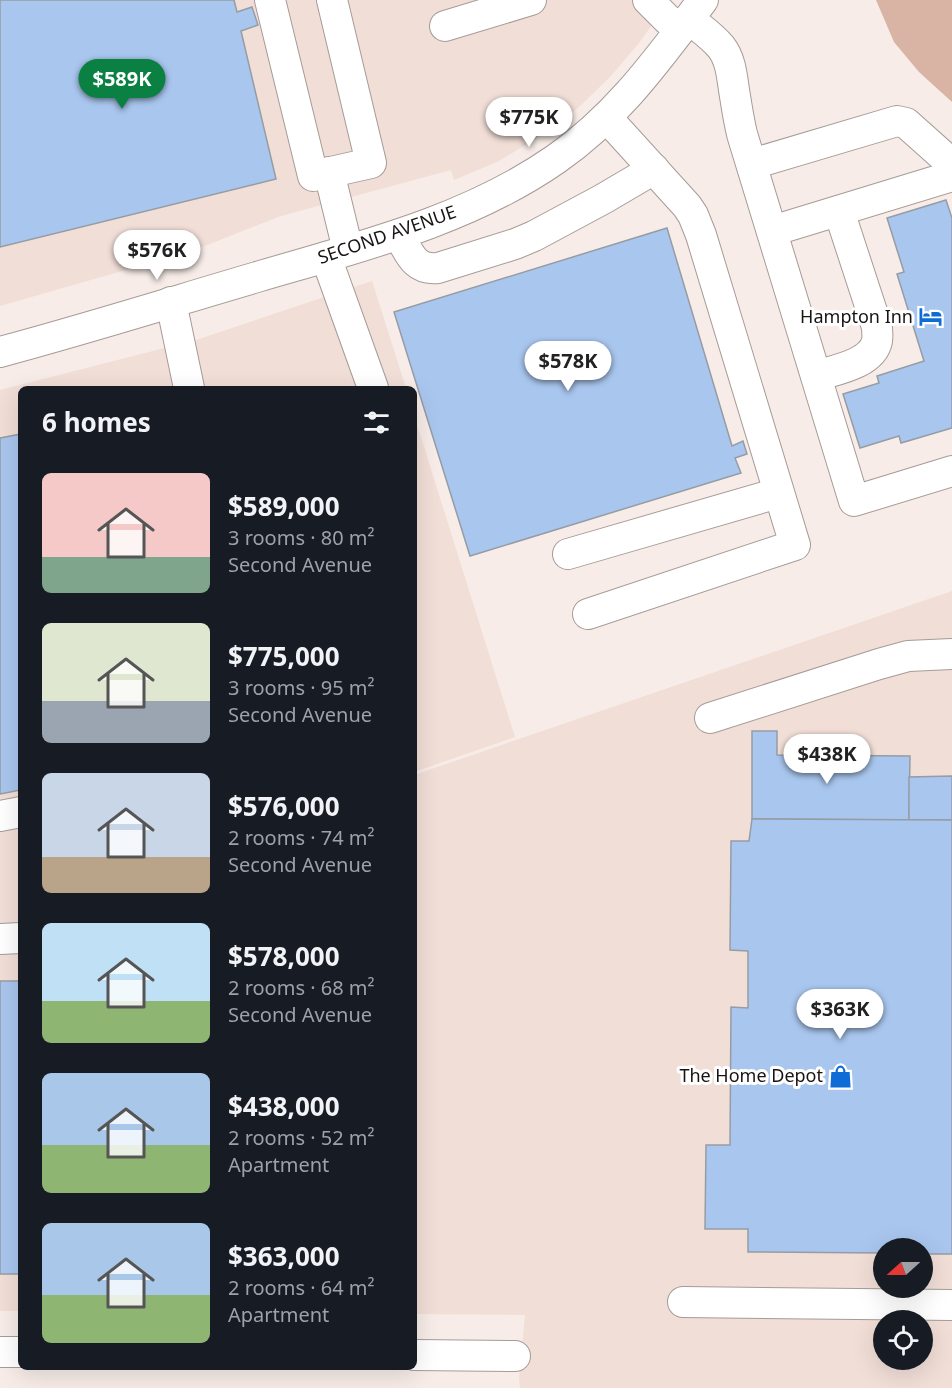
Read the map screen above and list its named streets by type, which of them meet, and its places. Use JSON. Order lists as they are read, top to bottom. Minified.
{"streets":{"street":["SECOND AVENUE"]},"places":{"hotel":["Hampton Inn"],"shop":["The Home Depot"]},"north":"left","page":{"price":["$589K","$775K","$576K","$578K","$438K","$363K"],"heading":"6 homes","list":[{"name":"$589,000","note":"3 rooms · 80 m² · Second Avenue"},{"name":"$775,000","note":"3 rooms · 95 m² · Second Avenue"},{"name":"$576,000","note":"2 rooms · 74 m² · Second Avenue"},{"name":"$578,000","note":"2 rooms · 68 m² · Second Avenue"},{"name":"$438,000","note":"2 rooms · 52 m² · Apartment"},{"name":"$363,000","note":"2 rooms · 64 m² · Apartment"}]}}
